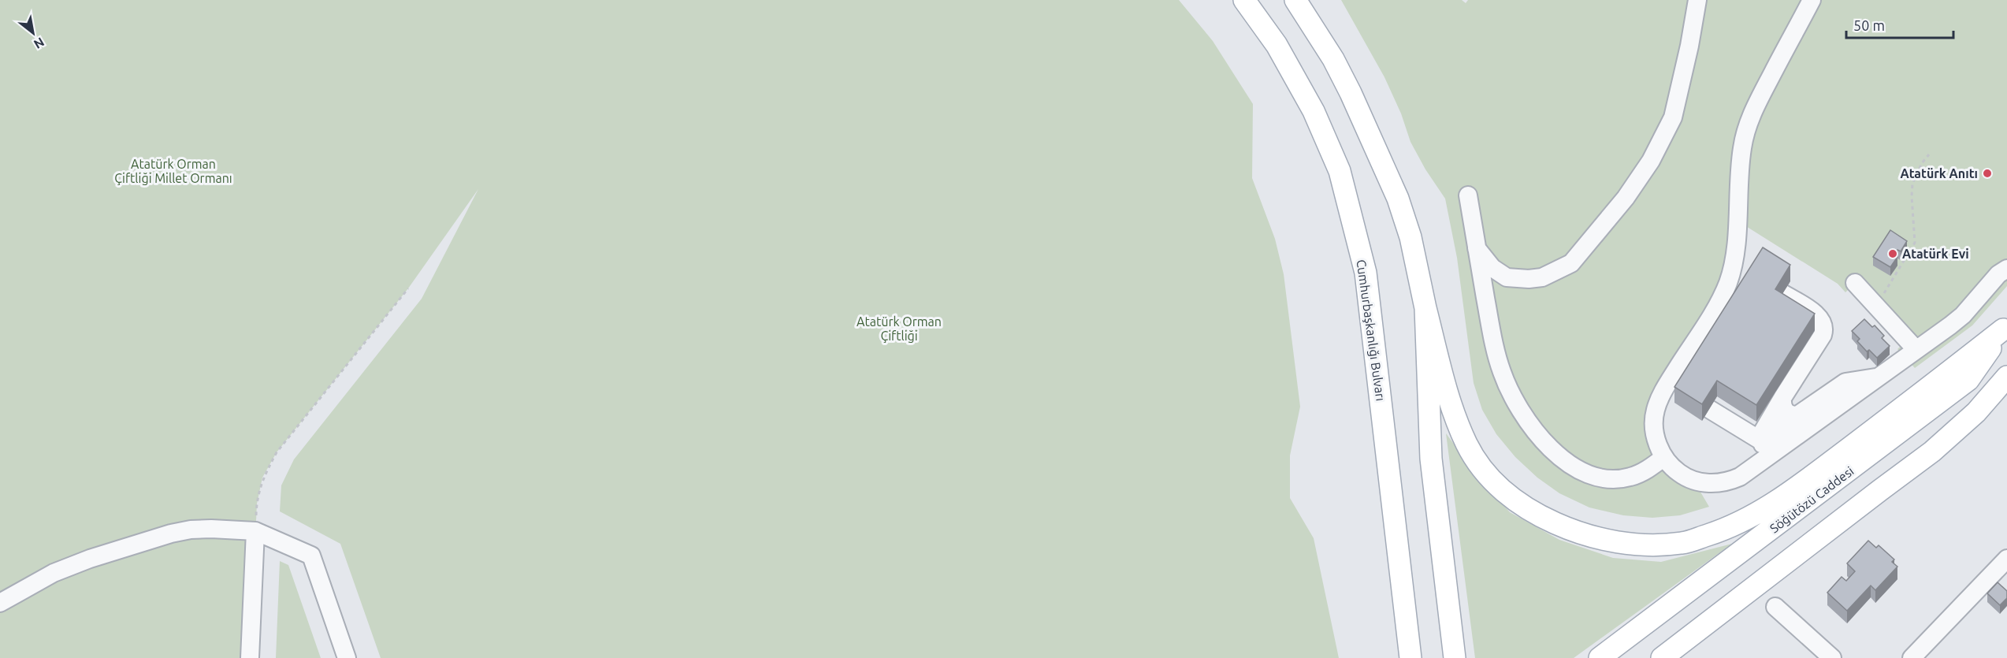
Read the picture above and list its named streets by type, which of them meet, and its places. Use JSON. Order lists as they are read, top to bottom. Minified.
{"streets":{"main road":["Cumhurbaşkanlığı Bulvarı","Söğütözü Caddesi"]},"parks":["Atatürk Orman Çiftliği Millet Ormanı","Atatürk Orman Çiftliği"],"places":["Atatürk Anıtı","Atatürk Evi"],"scale_bar":"50 m","north":"bottom right"}
